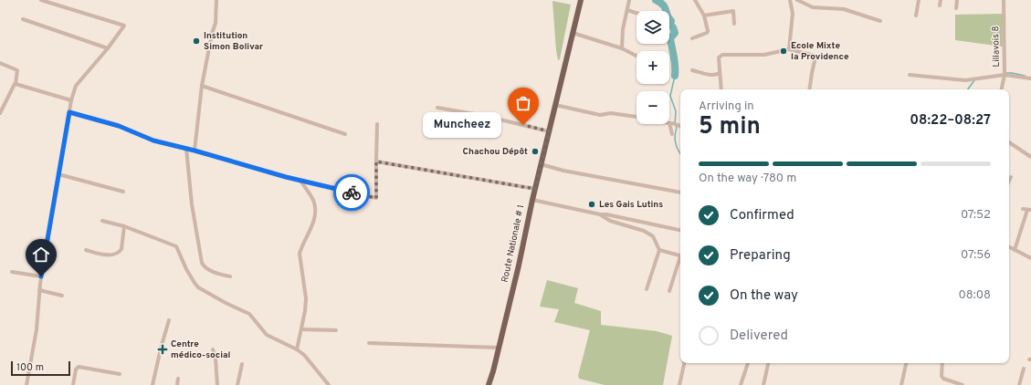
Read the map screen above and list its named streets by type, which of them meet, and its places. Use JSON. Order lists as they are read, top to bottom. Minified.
{"streets":{"main road":["Route Nationale # 1"],"street":["Lillavois 8"]},"places":{"other":["Institution Simon Bolivar","Ecole Mixte la Providence","Muncheez","Chachou Dépôt","Les Gais Lutins"],"health":["Centre médico-social"]},"scale_bar":"100 m","page":{"map_buttons":["+","−"],"heading":["5 min","Arriving in","08:22–08:27"],"bubble":"Muncheez","bar":"On the way · 780 m","list":[["Confirmed","07:52"],["Preparing","07:56"],["On the way","08:08"],"Delivered"],"scale":"100 m"}}
